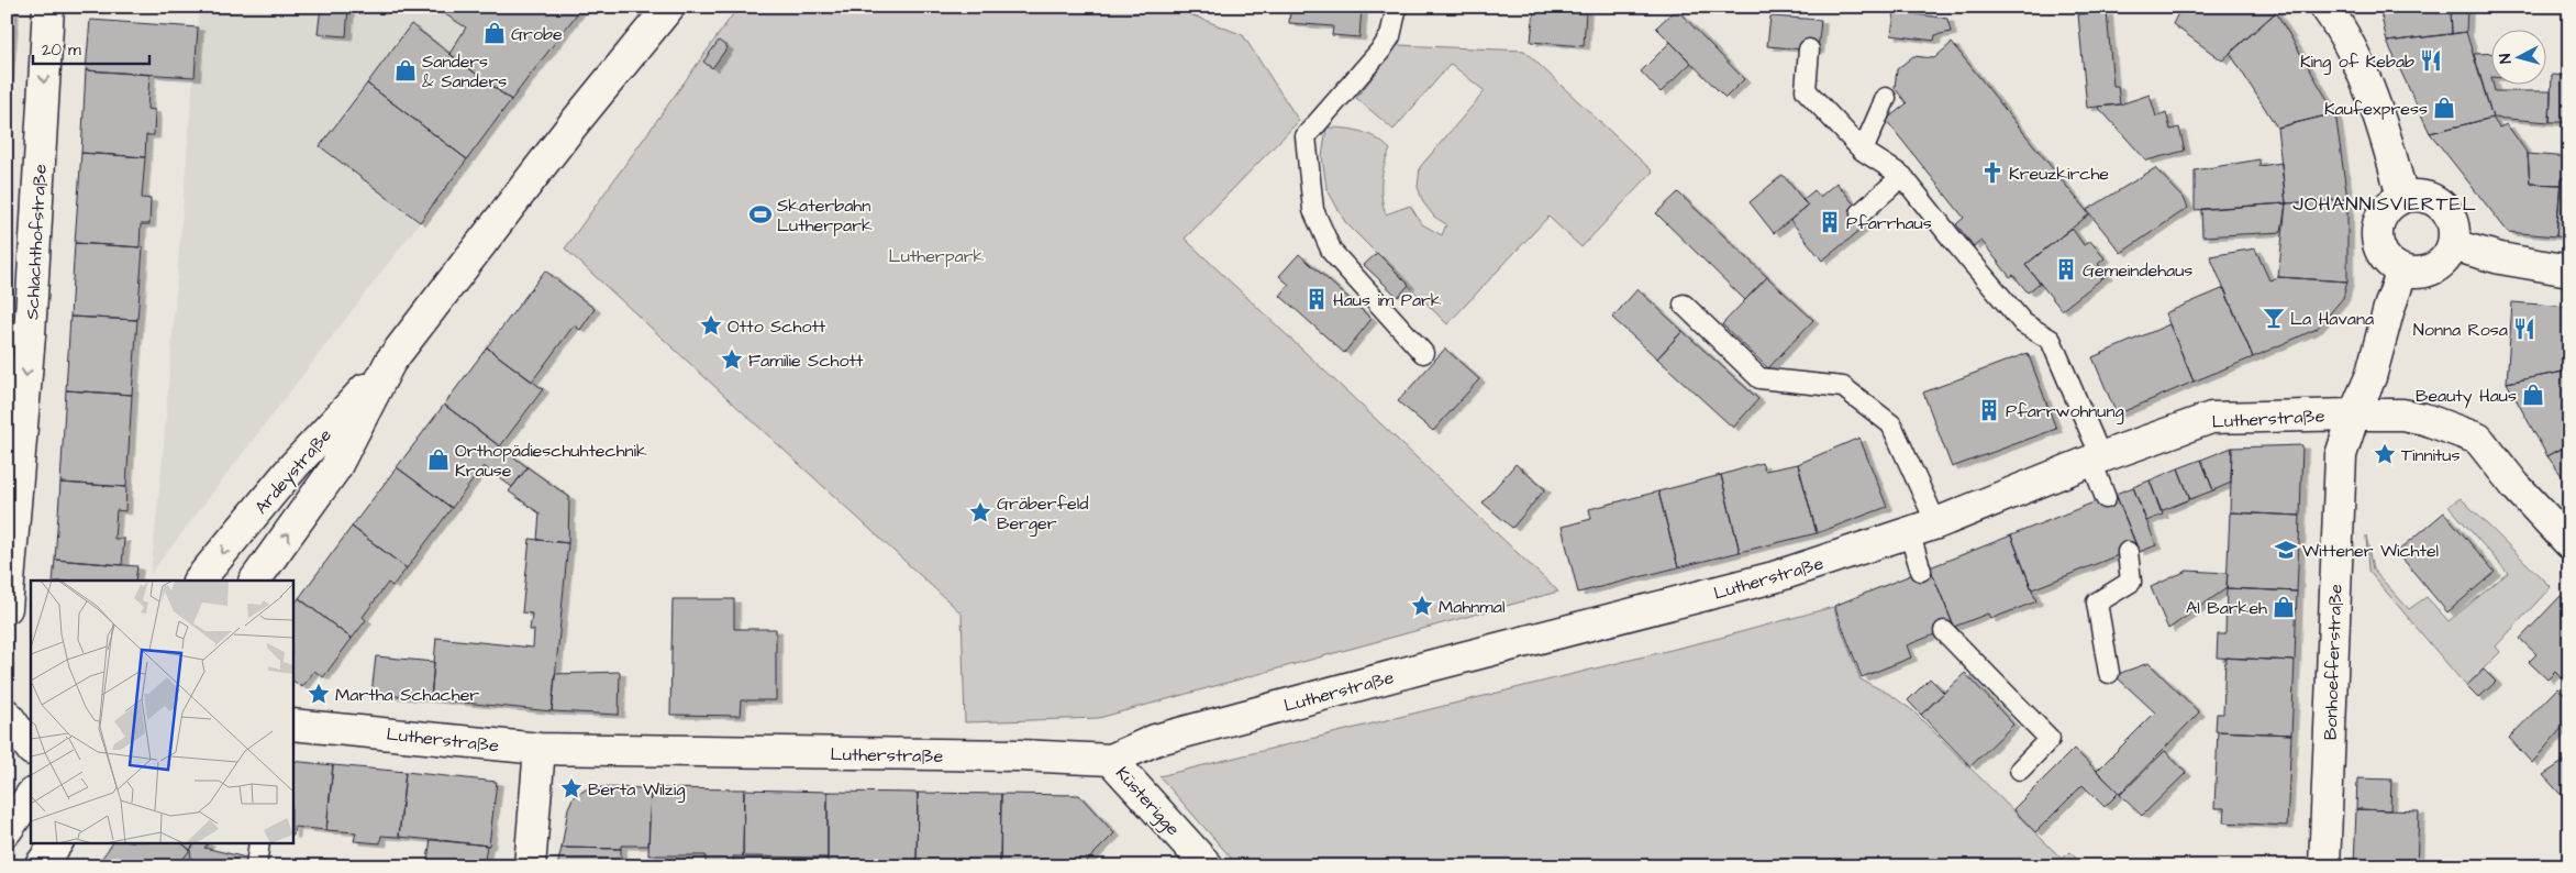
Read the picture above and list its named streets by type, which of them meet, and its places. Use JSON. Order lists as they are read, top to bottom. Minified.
{"streets":{"street":["Schlachthofstraße","Lutherstraße","Ardeystraße","Bonhoefferstraße","Küsterigge"]},"crossings":[["Lutherstraße","Bonhoefferstraße"],["Lutherstraße","Küsterigge"]],"one_way":["Schlachthofstraße"],"districts":["JOHANNISVIERTEL"],"parks":["Lutherpark"],"places":{"shop":["Grobe","Sanders & Sanders","Kaufexpress","Beauty Haus","Orthopädieschuhtechnik Krause","Al Barkeh"],"restaurant":["King of Kebab","Nonna Rosa"],"church":["Kreuzkirche"],"sports":["Skaterbahn Lutherpark"],"building":["Pfarrhaus","Gemeindehaus","Haus im Park","Pfarrwohnung"],"bar":["La Havana"],"place":["Otto Schott","Familie Schott","Tinnitus","Gräberfeld Berger","Mahnmal","Martha Schacher","Berta Wilzig"],"school or university":["Wittener Wichtel"]},"scale_bar":"20 m","north":"left"}
